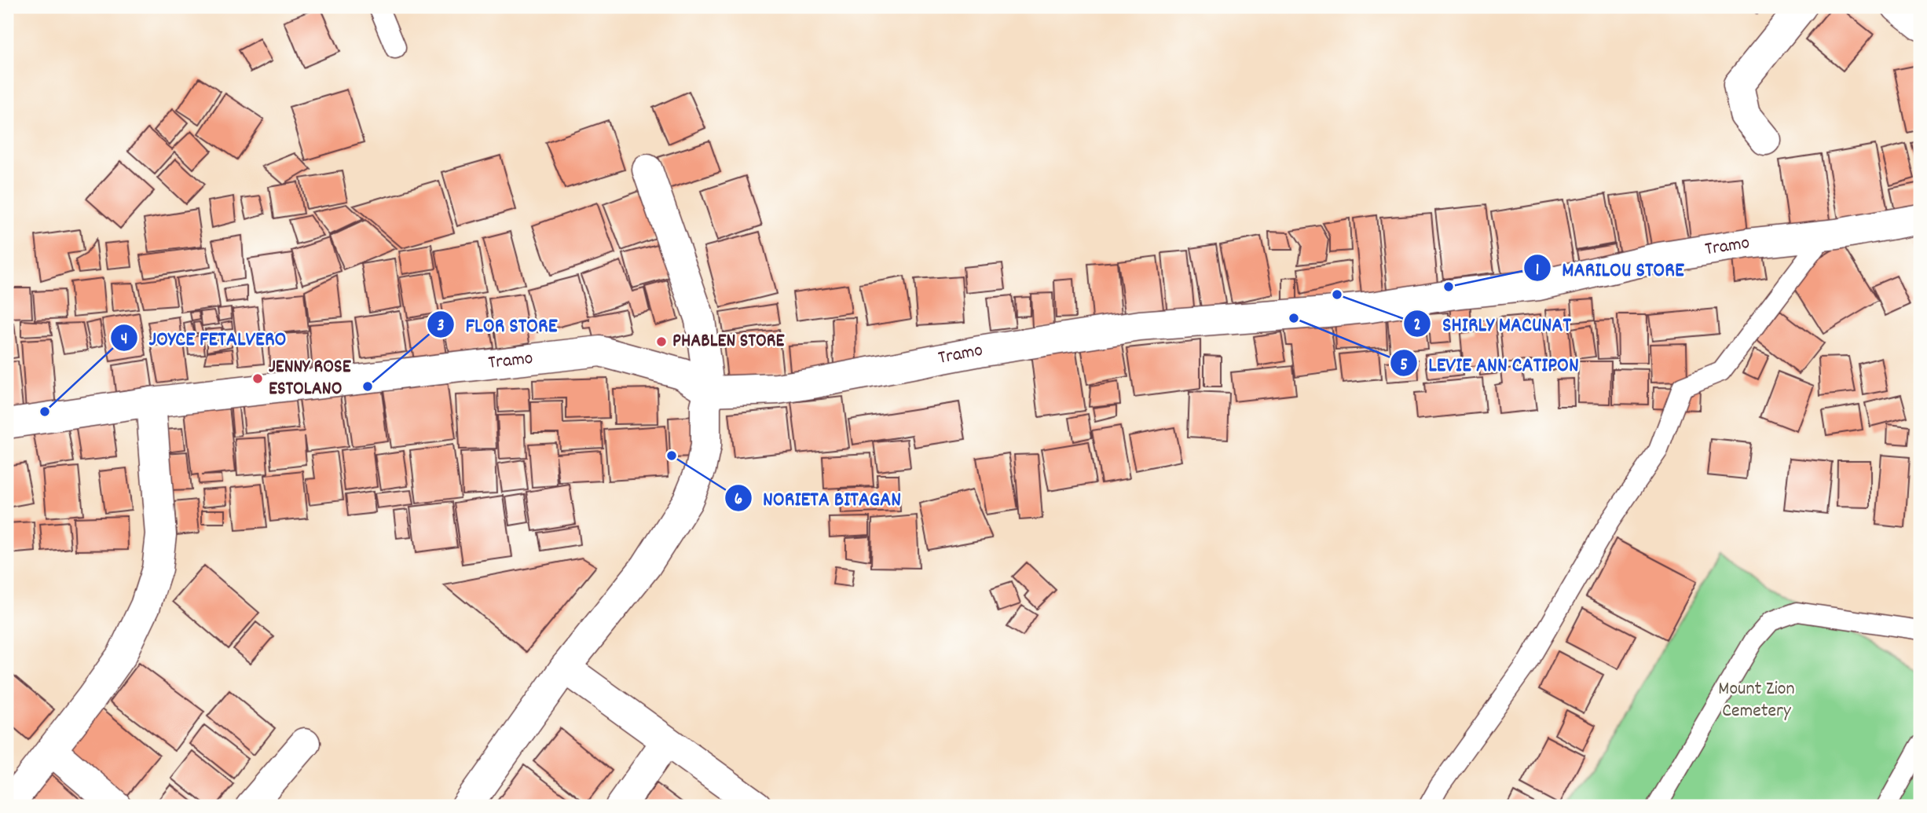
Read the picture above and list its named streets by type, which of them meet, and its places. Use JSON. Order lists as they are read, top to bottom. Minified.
{"streets":{"street":["Tramo"]},"parks":["Mount Zion Cemetery"],"places":["MARILOU STORE","SHIRLY MACUNAT","LEVIE ANN CATIPON","PHABLEN STORE","JENNY ROSE ESTOLANO","FLOR STORE","JOYCE FETALVERO","NORIETA BITAGAN"]}
